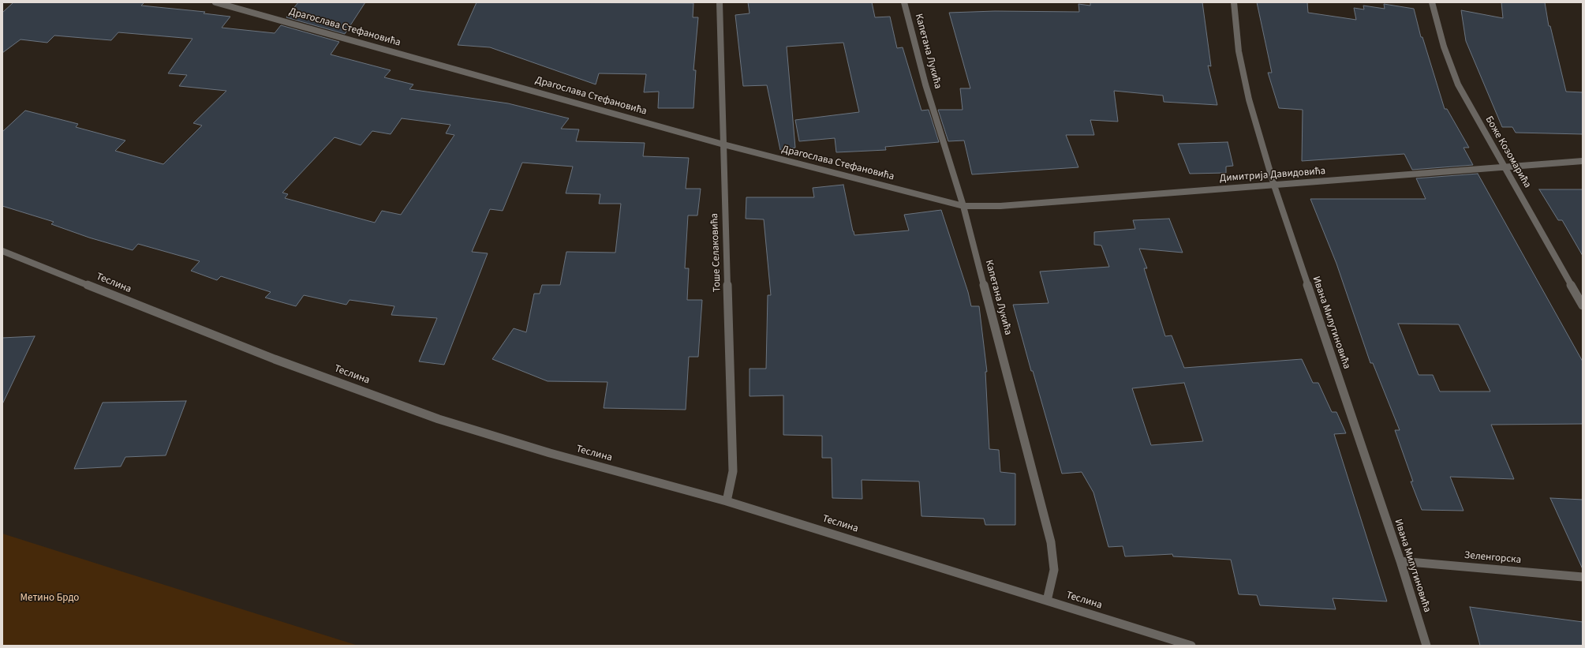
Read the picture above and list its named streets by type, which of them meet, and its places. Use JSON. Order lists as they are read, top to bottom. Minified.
{"streets":{"street":["Драгослава Стефановића","Капетана Лукића","Боже Козомарића","Димитрија Давидовића","Тоше Селаковића","Теслина","Ивана Милутиновића","Зеленгорска"]},"crossings":[["Драгослава Стефановића","Капетана Лукића"],["Драгослава Стефановића","Димитрија Давидовића"],["Драгослава Стефановића","Тоше Селаковића"],["Капетана Лукића","Димитрија Давидовића"],["Капетана Лукића","Теслина"],["Боже Козомарића","Димитрија Давидовића"],["Димитрија Давидовића","Ивана Милутиновића"],["Тоше Селаковића","Теслина"],["Ивана Милутиновића","Зеленгорска"]],"parks":["Метино Брдо"]}
